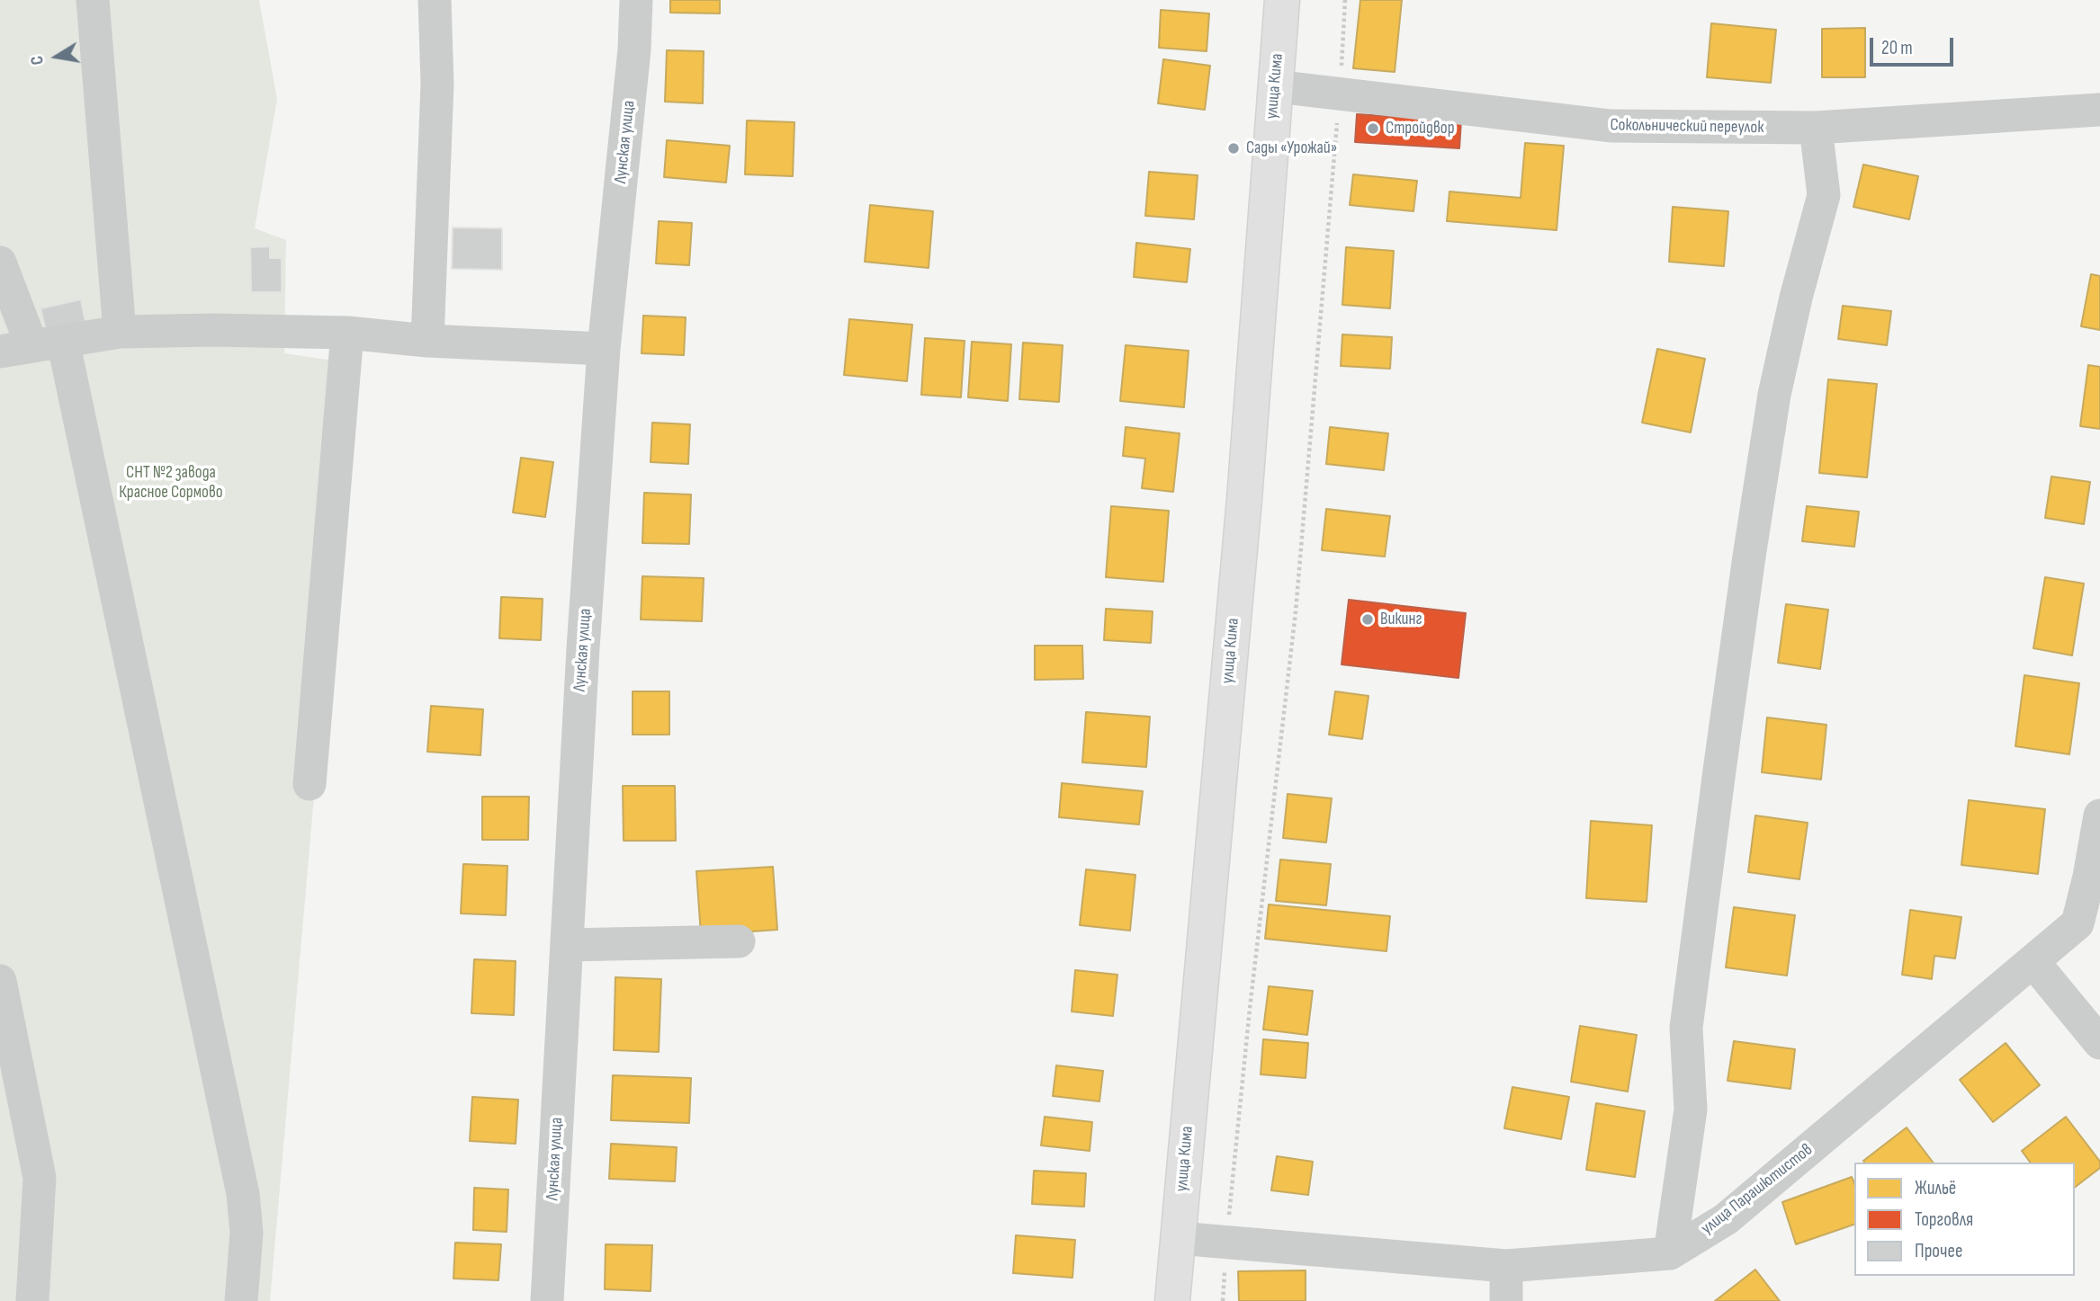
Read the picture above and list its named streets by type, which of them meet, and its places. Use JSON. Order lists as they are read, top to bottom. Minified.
{"streets":{"main road":["улица Кима"],"street":["Сокольнический переулок","Лунская улица","улица Парашютистов"]},"crossings":[["улица Кима","Сокольнический переулок"],["улица Кима","улица Парашютистов"]],"parks":["СНТ №2 завода Красное Сормово"],"places":["Стройдвор","Сады «Урожай»","Викинг"],"legend":["Жильё","Торговля","Прочее"],"scale_bar":"20 m","north":"left"}
